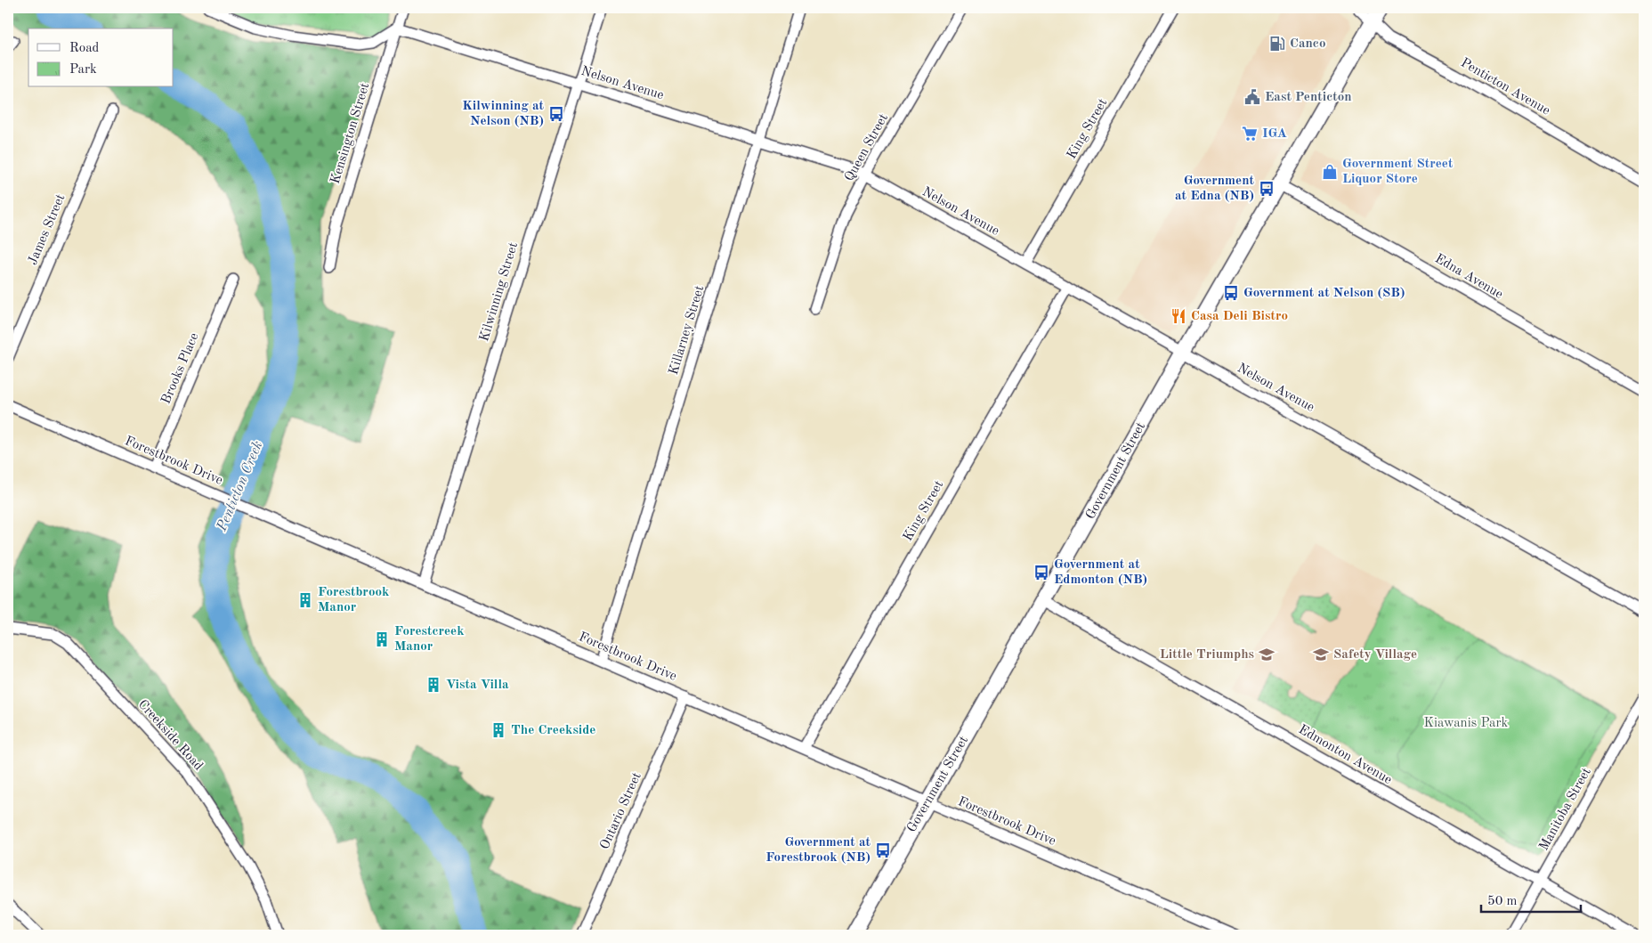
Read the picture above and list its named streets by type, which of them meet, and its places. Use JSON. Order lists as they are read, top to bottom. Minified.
{"streets":{"street":["Nelson Avenue","Penticton Avenue","King Street","Kensington Street","Queen Street","James Street","Edna Avenue","Kilwinning Street","Killarney Street","Brooks Place","Forestbrook Drive","Government Street","Creekside Road","Edmonton Avenue","Manitoba Street","Ontario Street"]},"crossings":[["Nelson Avenue","King Street"],["Nelson Avenue","Kensington Street"],["Nelson Avenue","Queen Street"],["Nelson Avenue","Kilwinning Street"],["Nelson Avenue","Killarney Street"],["Nelson Avenue","Government Street"],["Penticton Avenue","Government Street"],["King Street","Forestbrook Drive"],["Edna Avenue","Government Street"],["Kilwinning Street","Forestbrook Drive"],["Killarney Street","Forestbrook Drive"],["Brooks Place","Forestbrook Drive"],["Forestbrook Drive","Government Street"],["Forestbrook Drive","Ontario Street"],["Government Street","Edmonton Avenue"],["Edmonton Avenue","Manitoba Street"]],"water":["Penticton Creek"],"parks":["Kiawanis Park"],"places":{"fuel station":["Canco"],"public building":["East Penticton"],"bus stop":["Kilwinning at Nelson (NB)","Government at Edna (NB)","Government at Nelson (SB)","Government at Edmonton (NB)","Government at Forestbrook (NB)"],"supermarket":["IGA"],"shop":["Government Street Liquor Store"],"restaurant":["Casa Deli Bistro"],"building":["Forestbrook Manor","Forestcreek Manor","Vista Villa","The Creekside"],"school or university":["Little Triumphs","Safety Village"]},"legend":["Road","Park"],"scale_bar":"50 m"}
